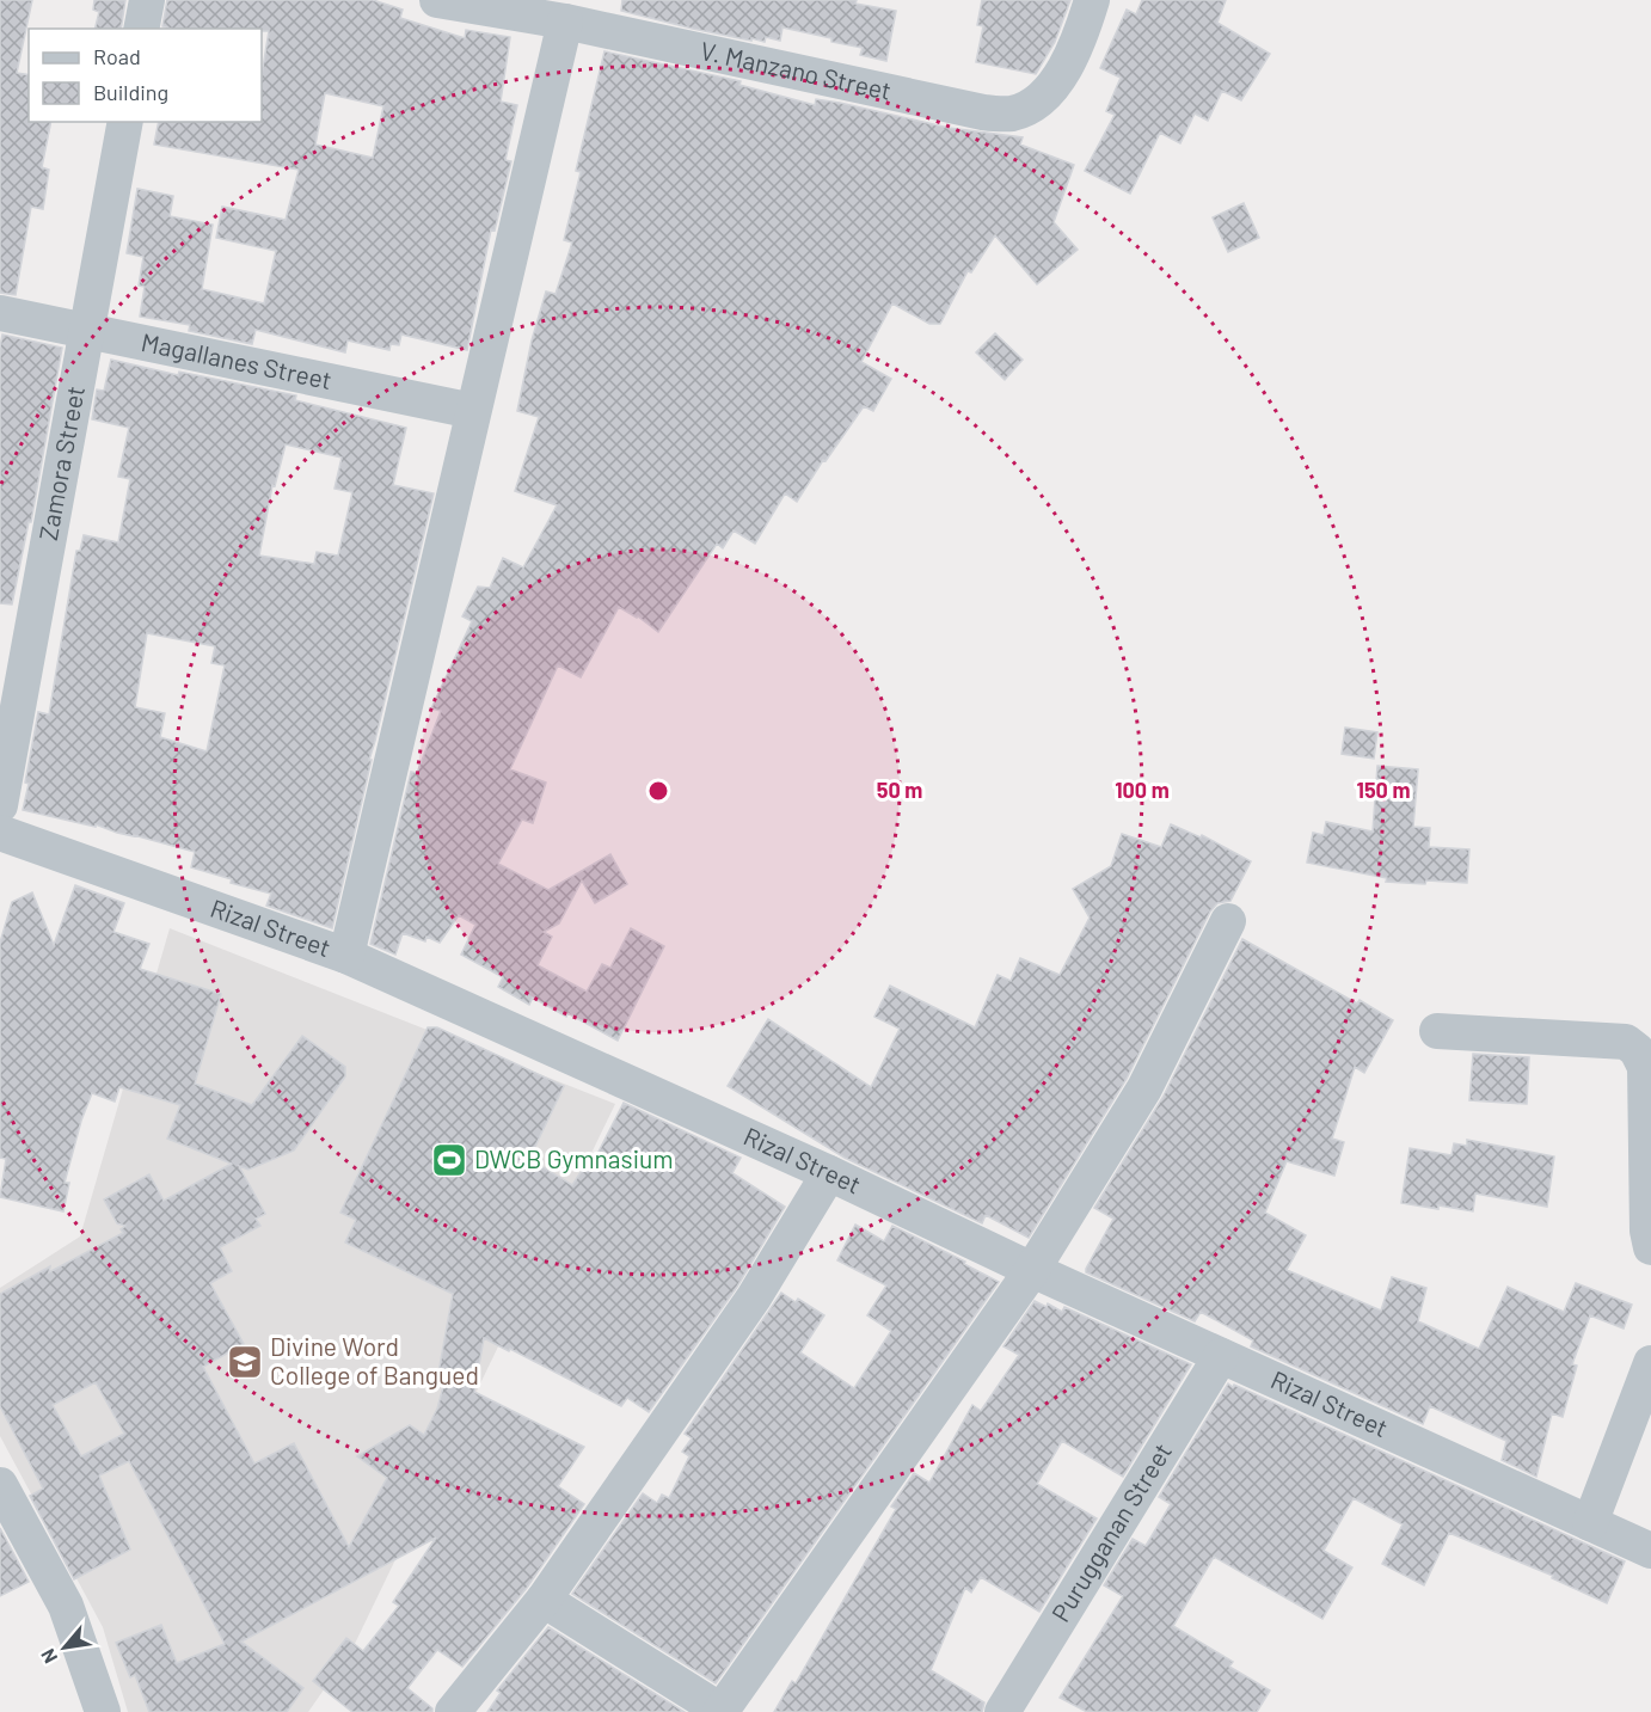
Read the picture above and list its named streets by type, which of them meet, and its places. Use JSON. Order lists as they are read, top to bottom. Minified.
{"streets":{"street":["V. Manzano Street","Magallanes Street","Zamora Street","Rizal Street","Purugganan Street"]},"crossings":[["Magallanes Street","Zamora Street"],["Rizal Street","Purugganan Street"]],"places":{"sports":["DWCB Gymnasium"],"school or university":["Divine Word College of Bangued"]},"legend":["Road","Building"],"north":"bottom left","rings":["50 m","100 m","150 m"]}
